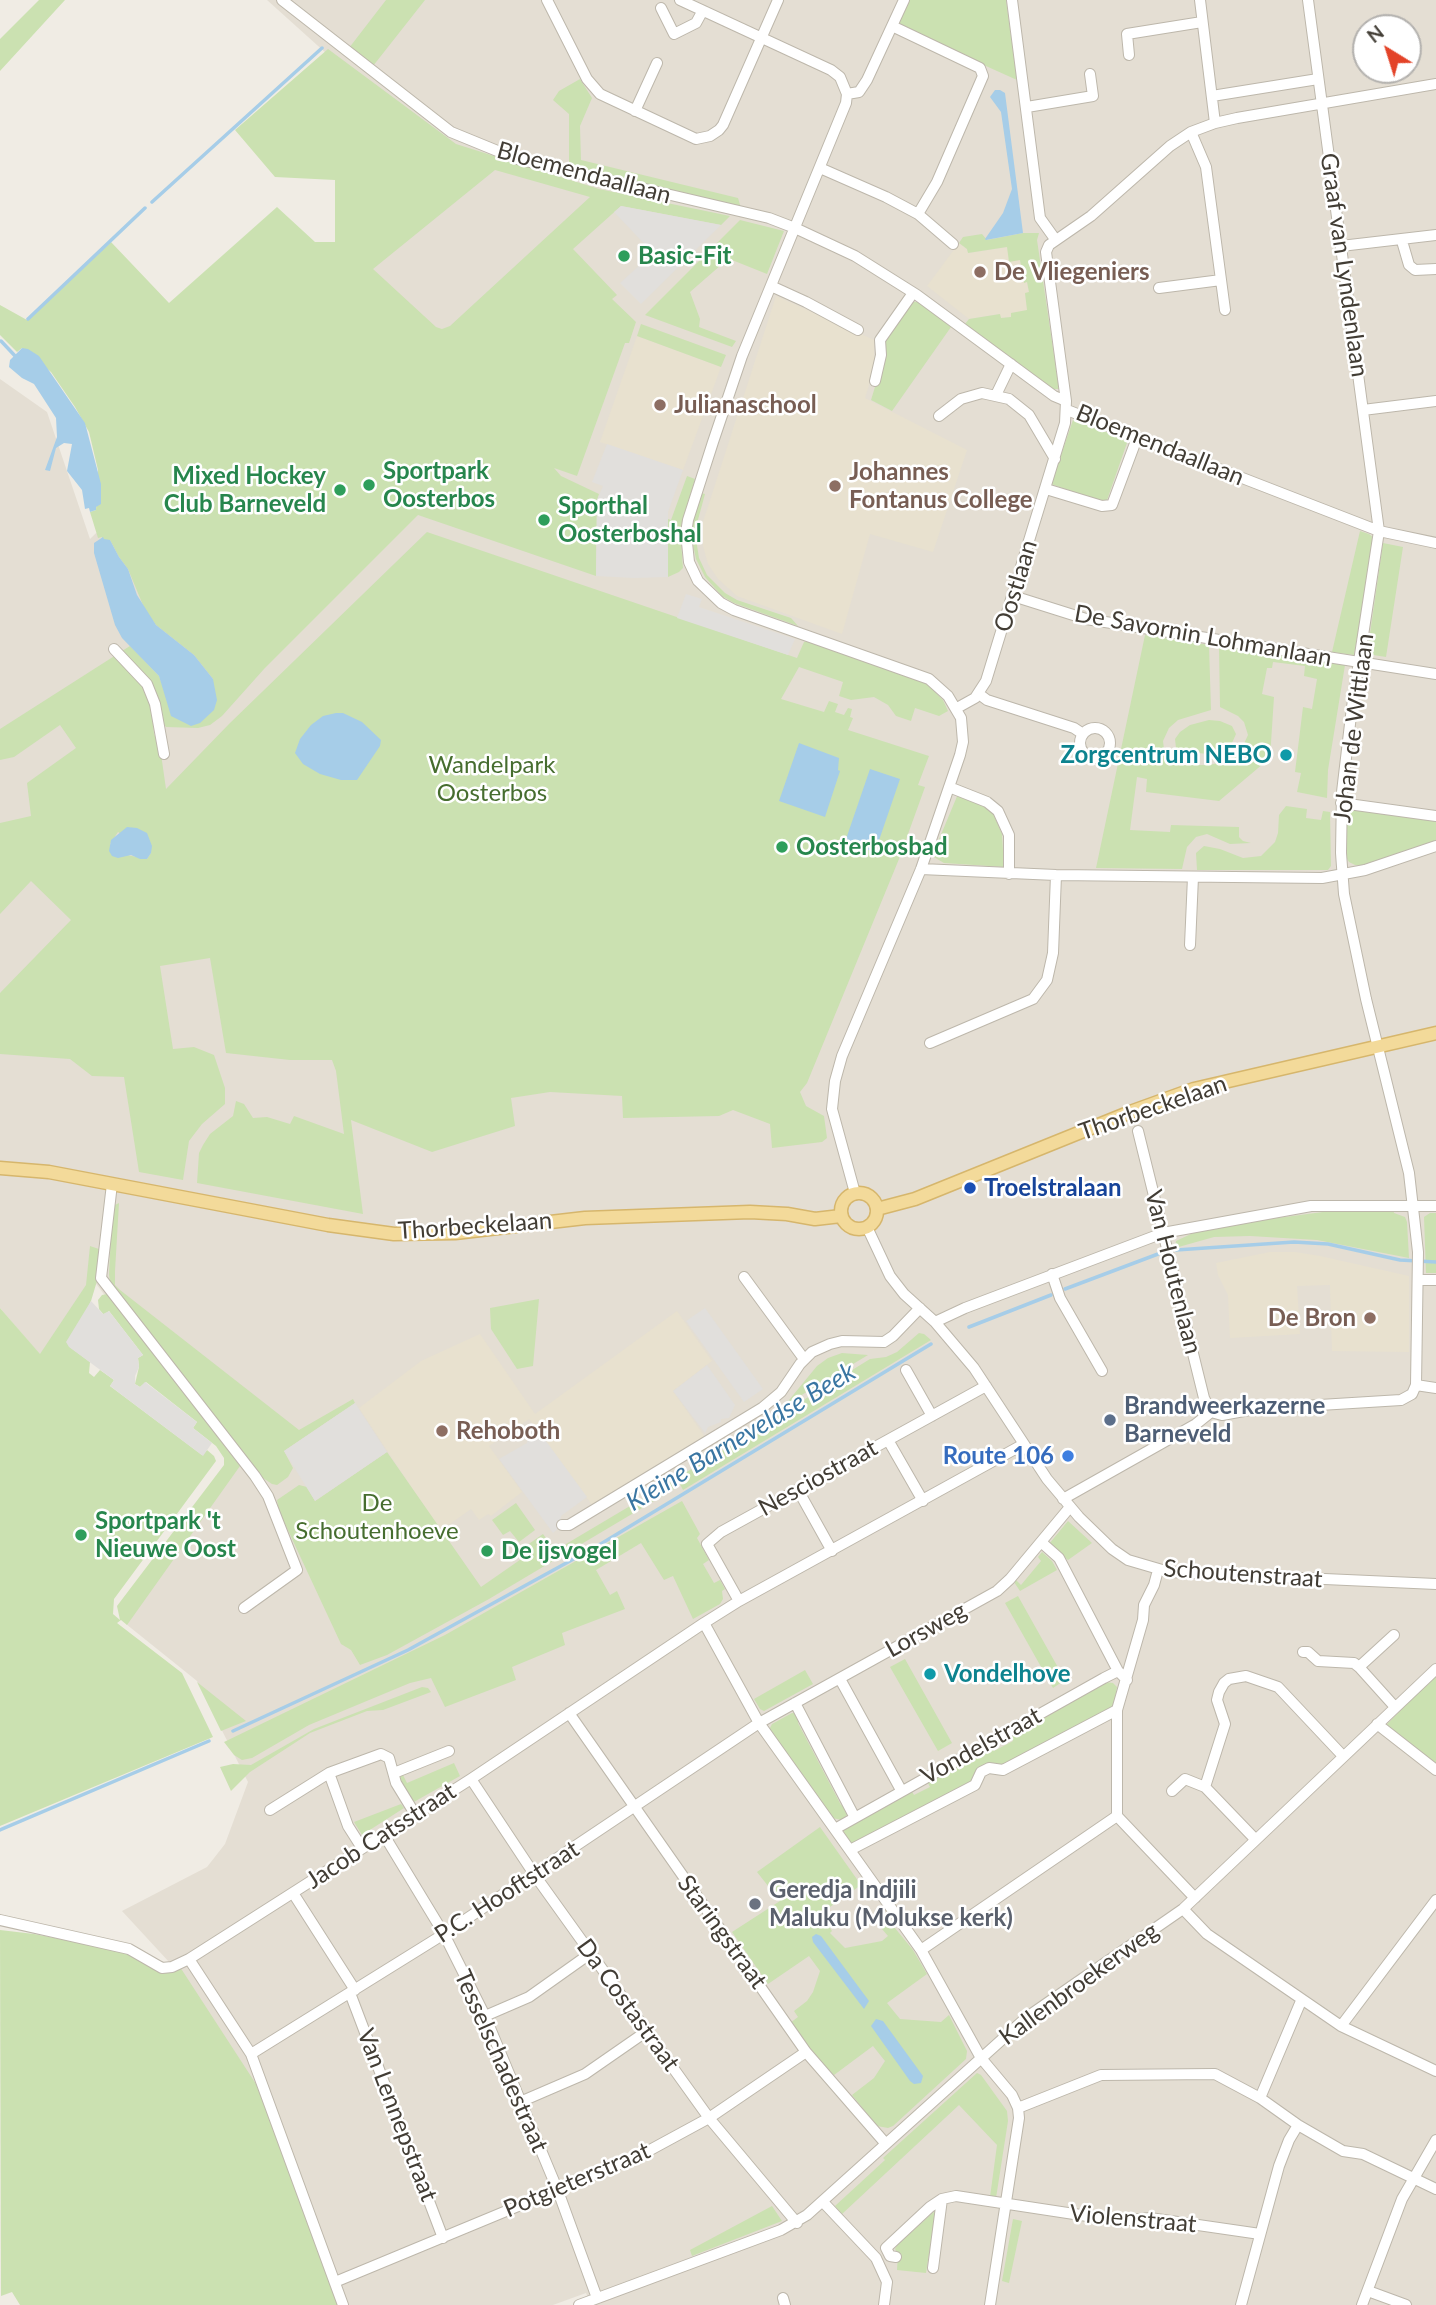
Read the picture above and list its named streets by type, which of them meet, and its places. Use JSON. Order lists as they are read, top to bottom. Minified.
{"streets":{"main road":["Thorbeckelaan"],"street":["Bloemendaallaan","Graaf van Lyndenlaan","Oostlaan","De Savornin Lohmanlaan","Johan de Wittlaan","Van Houtenlaan","Nesciostraat","Schoutenstraat","Lorsweg","Vondelstraat","Jacob Catsstraat","P.C. Hooftstraat","Staringstraat","Kallenbroekerweg","Da Costastraat","Tesselschadestraat","Van Lennepstraat","Potgieterstraat","Violenstraat"]},"crossings":[["Bloemendaallaan","Graaf van Lyndenlaan"],["Bloemendaallaan","Oostlaan"],["Bloemendaallaan","Johan de Wittlaan"],["Graaf van Lyndenlaan","Johan de Wittlaan"],["Oostlaan","De Savornin Lohmanlaan"],["De Savornin Lohmanlaan","Johan de Wittlaan"],["Johan de Wittlaan","Thorbeckelaan"],["Thorbeckelaan","Schoutenstraat"],["Nesciostraat","Schoutenstraat"],["Nesciostraat","Jacob Catsstraat"],["Schoutenstraat","Lorsweg"],["Schoutenstraat","Jacob Catsstraat"],["Lorsweg","P.C. Hooftstraat"],["Jacob Catsstraat","Staringstraat"],["Jacob Catsstraat","Da Costastraat"],["Jacob Catsstraat","Tesselschadestraat"],["Jacob Catsstraat","Van Lennepstraat"],["P.C. Hooftstraat","Staringstraat"],["P.C. Hooftstraat","Da Costastraat"],["P.C. Hooftstraat","Tesselschadestraat"],["P.C. Hooftstraat","Van Lennepstraat"],["Staringstraat","Kallenbroekerweg"],["Staringstraat","Potgieterstraat"],["Kallenbroekerweg","Da Costastraat"],["Kallenbroekerweg","Tesselschadestraat"],["Da Costastraat","Potgieterstraat"],["Tesselschadestraat","Potgieterstraat"],["Van Lennepstraat","Potgieterstraat"]],"water":["Kleine Barneveldse Beek"],"parks":["Wandelpark Oosterbos","De Schoutenhoeve"],"places":["Basic-Fit","De Vliegeniers","Julianaschool","Sportpark Oosterbos","Johannes Fontanus College","Mixed Hockey Club Barneveld","Sporthal Oosterboshal","Zorgcentrum NEBO","Oosterbosbad","Troelstralaan","De Bron","Brandweerkazerne Barneveld","Rehoboth","Route 106","Sportpark 't Nieuwe Oost","De ijsvogel","Vondelhove","Geredja Indjili Maluku (Molukse kerk)"],"north":"top left"}
